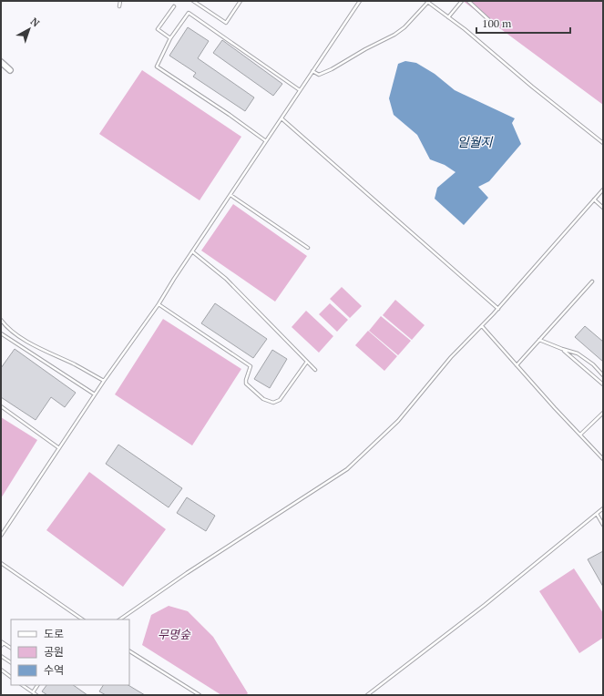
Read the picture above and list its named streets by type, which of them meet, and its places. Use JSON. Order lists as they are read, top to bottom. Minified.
{"water":["일월지"],"parks":["무명숲"],"legend":["도로","공원","수역"],"scale_bar":"100 m","north":"top right"}
